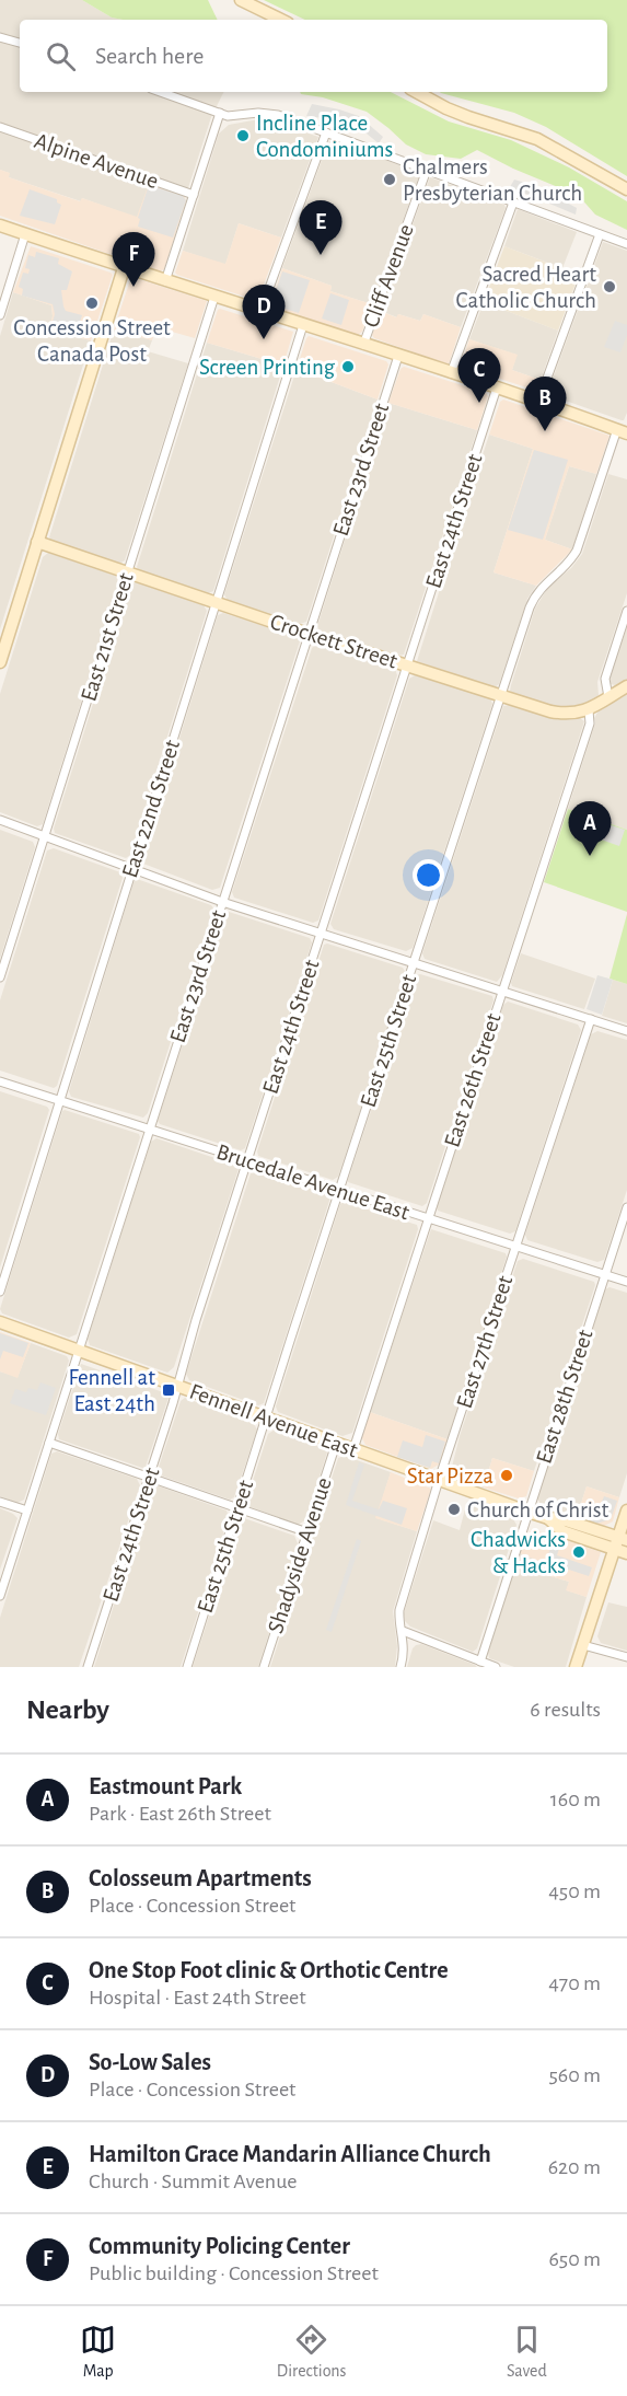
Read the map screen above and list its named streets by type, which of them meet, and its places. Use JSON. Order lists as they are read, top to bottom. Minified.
{"streets":{"main road":["Crockett Street","Fennell Avenue East"],"street":["Alpine Avenue","Cliff Avenue","East 23rd Street","East 24th Street","East 21st Street","East 22nd Street","East 25th Street","East 26th Street","Brucedale Avenue East","East 27th Street","East 28th Street","Shadyside Avenue"]},"crossings":[["East 23rd Street","Crockett Street"],["East 23rd Street","Brucedale Avenue East"],["East 23rd Street","Fennell Avenue East"],["East 24th Street","Crockett Street"],["East 24th Street","Brucedale Avenue East"],["East 24th Street","Fennell Avenue East"],["East 21st Street","Crockett Street"],["Crockett Street","East 22nd Street"],["Crockett Street","East 25th Street"],["Crockett Street","East 26th Street"],["East 22nd Street","Brucedale Avenue East"],["East 25th Street","Brucedale Avenue East"],["East 25th Street","Fennell Avenue East"],["East 26th Street","Brucedale Avenue East"],["East 26th Street","Fennell Avenue East"],["Brucedale Avenue East","East 27th Street"],["Brucedale Avenue East","East 28th Street"],["East 27th Street","Fennell Avenue East"],["East 28th Street","Fennell Avenue East"],["Fennell Avenue East","Shadyside Avenue"]],"places":{"other":["Incline Place Condominiums","Chalmers Presbyterian Church","Sacred Heart Catholic Church","Concession Street Canada Post","Screen Printing","Star Pizza","Church of Christ","Chadwicks & Hacks"],"transit":["Fennell at East 24th"]},"page":{"search":"Search here","pins":["E","F","D","C","B","A"],"heading":["Nearby","6 results"],"list":[{"mark":"A","name":"Eastmount Park","note":"Park · East 26th Street","value":"160 m"},{"mark":"B","name":"Colosseum Apartments","note":"Place · Concession Street","value":"450 m"},{"mark":"C","name":"One Stop Foot clinic & Orthotic Centre","note":"Hospital · East 24th Street","value":"470 m"},{"mark":"D","name":"So-Low Sales","note":"Place · Concession Street","value":"560 m"},{"mark":"E","name":"Hamilton Grace Mandarin Alliance Church","note":"Church · Summit Avenue","value":"620 m"},{"mark":"F","name":"Community Policing Center","note":"Public building · Concession Street","value":"650 m"}],"nav":["Map","Directions","Saved"]}}
